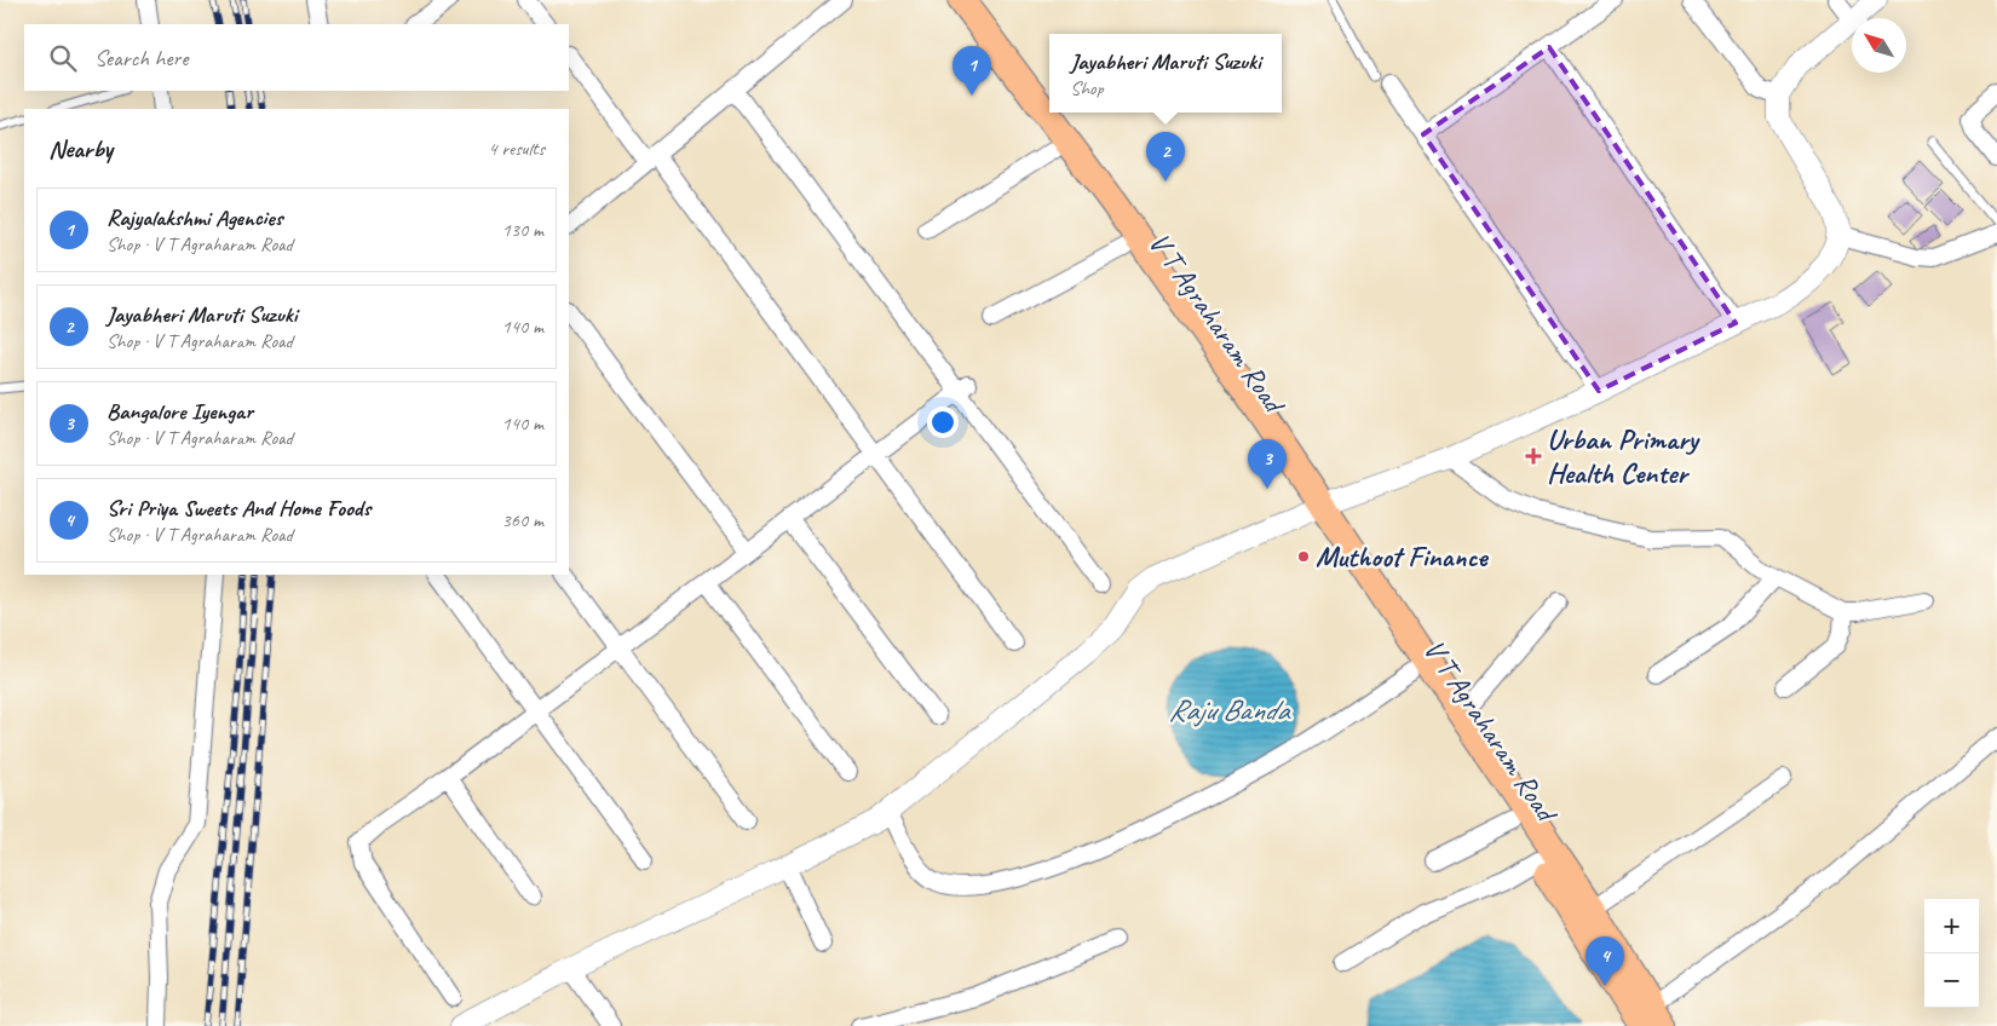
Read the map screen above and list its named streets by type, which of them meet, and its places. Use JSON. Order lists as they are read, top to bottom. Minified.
{"streets":{"main road":["V T Agraharam Road"]},"water":["Raju Banda"],"places":{"health":["Urban Primary Health Center"],"other":["Muthoot Finance"]},"north":"top left","page":{"search":"Search here","popup":["Jayabheri Maruti Suzuki","Shop"],"pins":["1","2","3","4"],"heading":["Nearby","4 results"],"list":[{"mark":"1","name":"Rajyalakshmi Agencies","note":"Shop · V T Agraharam Road","value":"130 m"},{"mark":"2","name":"Jayabheri Maruti Suzuki","note":"Shop · V T Agraharam Road","value":"140 m"},{"mark":"3","name":"Bangalore Iyengar","note":"Shop · V T Agraharam Road","value":"140 m"},{"mark":"4","name":"Sri Priya Sweets And Home Foods","note":"Shop · V T Agraharam Road","value":"360 m"}],"map_buttons":["+","−"]}}
